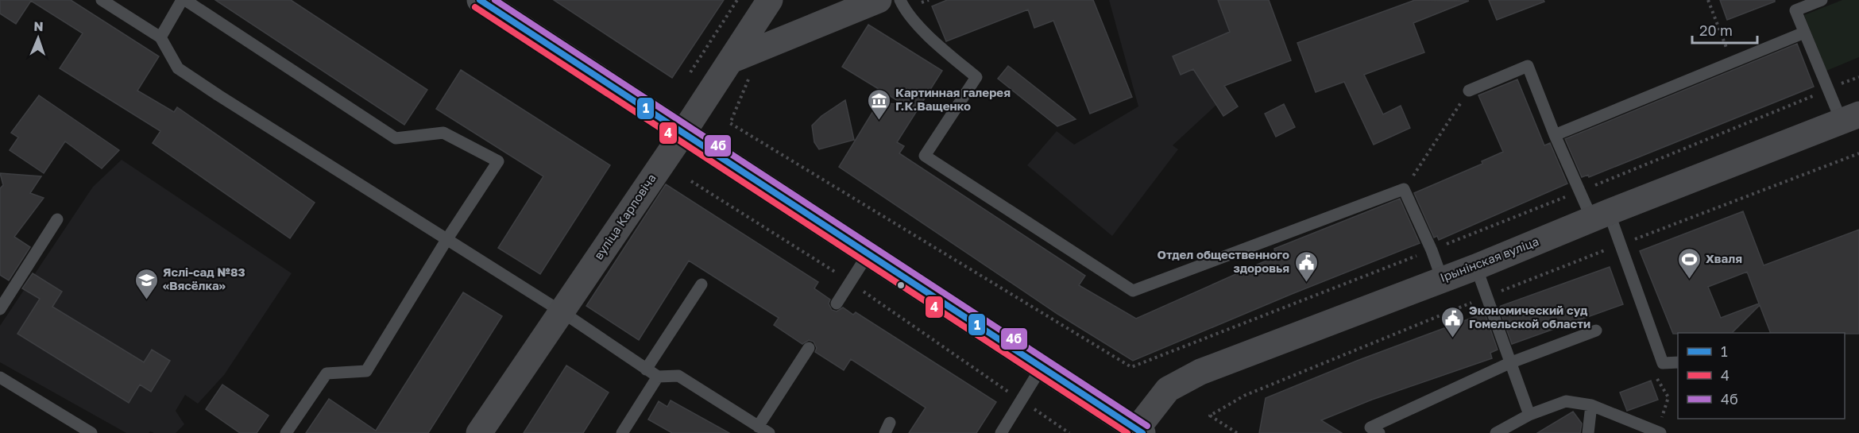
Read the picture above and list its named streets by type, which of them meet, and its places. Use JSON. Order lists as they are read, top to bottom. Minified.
{"streets":{"street":["вуліца Карповіча","Ірынінская вуліца"]},"places":{"museum":["Картинная галерея Г.К.Ващенко"],"sports":["Хваля"],"public building":["Отдел общественного здоровья","Экономический суд Гомельской области"],"school or university":["Яслі-сад №83 «Вясёлка»"]},"lines":["transit line 1","transit line 4б","transit line 4"],"legend":["1","4","4б"],"scale_bar":"20 m","north":"top"}
